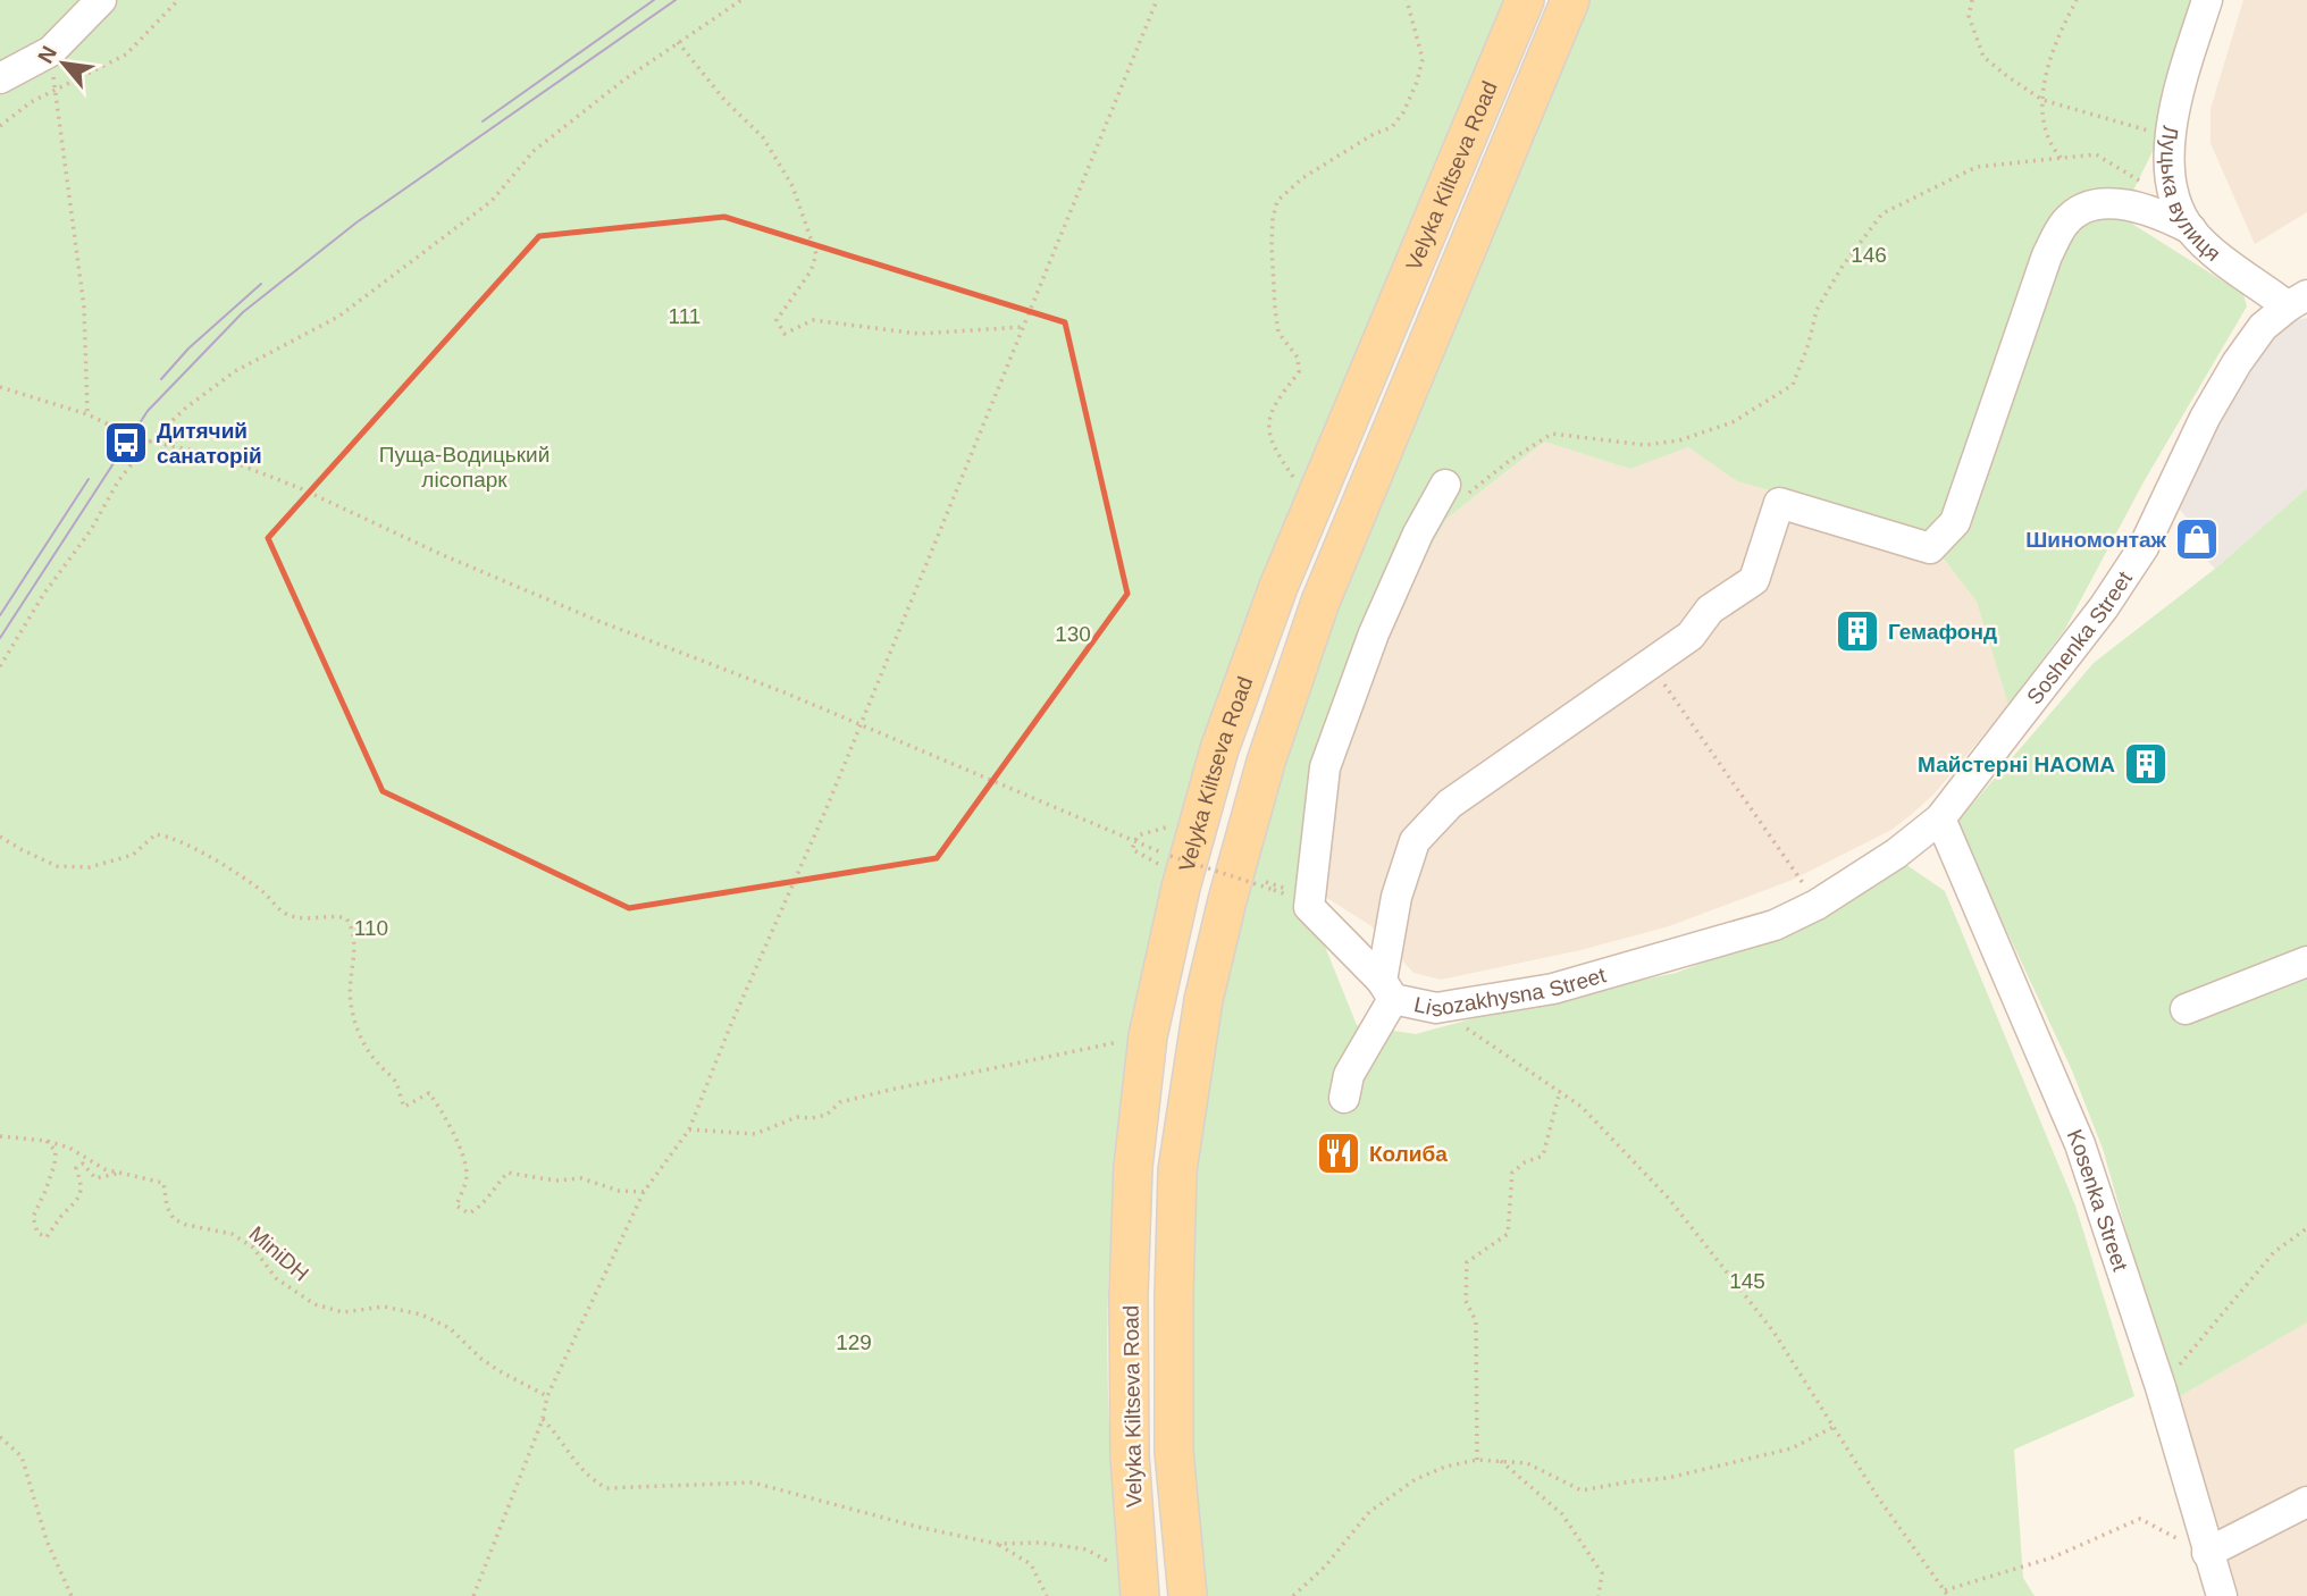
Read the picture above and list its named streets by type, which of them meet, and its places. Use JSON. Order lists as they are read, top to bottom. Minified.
{"streets":{"main road":["Velyka Kiltseva Road"],"street":["Луцька вулиця","Soshenka Street","Lisozakhysna Street","Kosenka Street"],"path":["MiniDH"]},"crossings":[["Луцька вулиця","Soshenka Street"],["Луцька вулиця","Lisozakhysna Street"],["Soshenka Street","Lisozakhysna Street"],["Soshenka Street","Kosenka Street"],["Lisozakhysna Street","Kosenka Street"]],"parks":["146","111","Пуща-Водицький лісопарк","130","110","145","129"],"places":{"bus stop":["Дитячий санаторій"],"shop":["Шиномонтаж"],"building":["Гемафонд","Майстерні НАОМА"],"restaurant":["Колиба"]},"north":"top left"}
